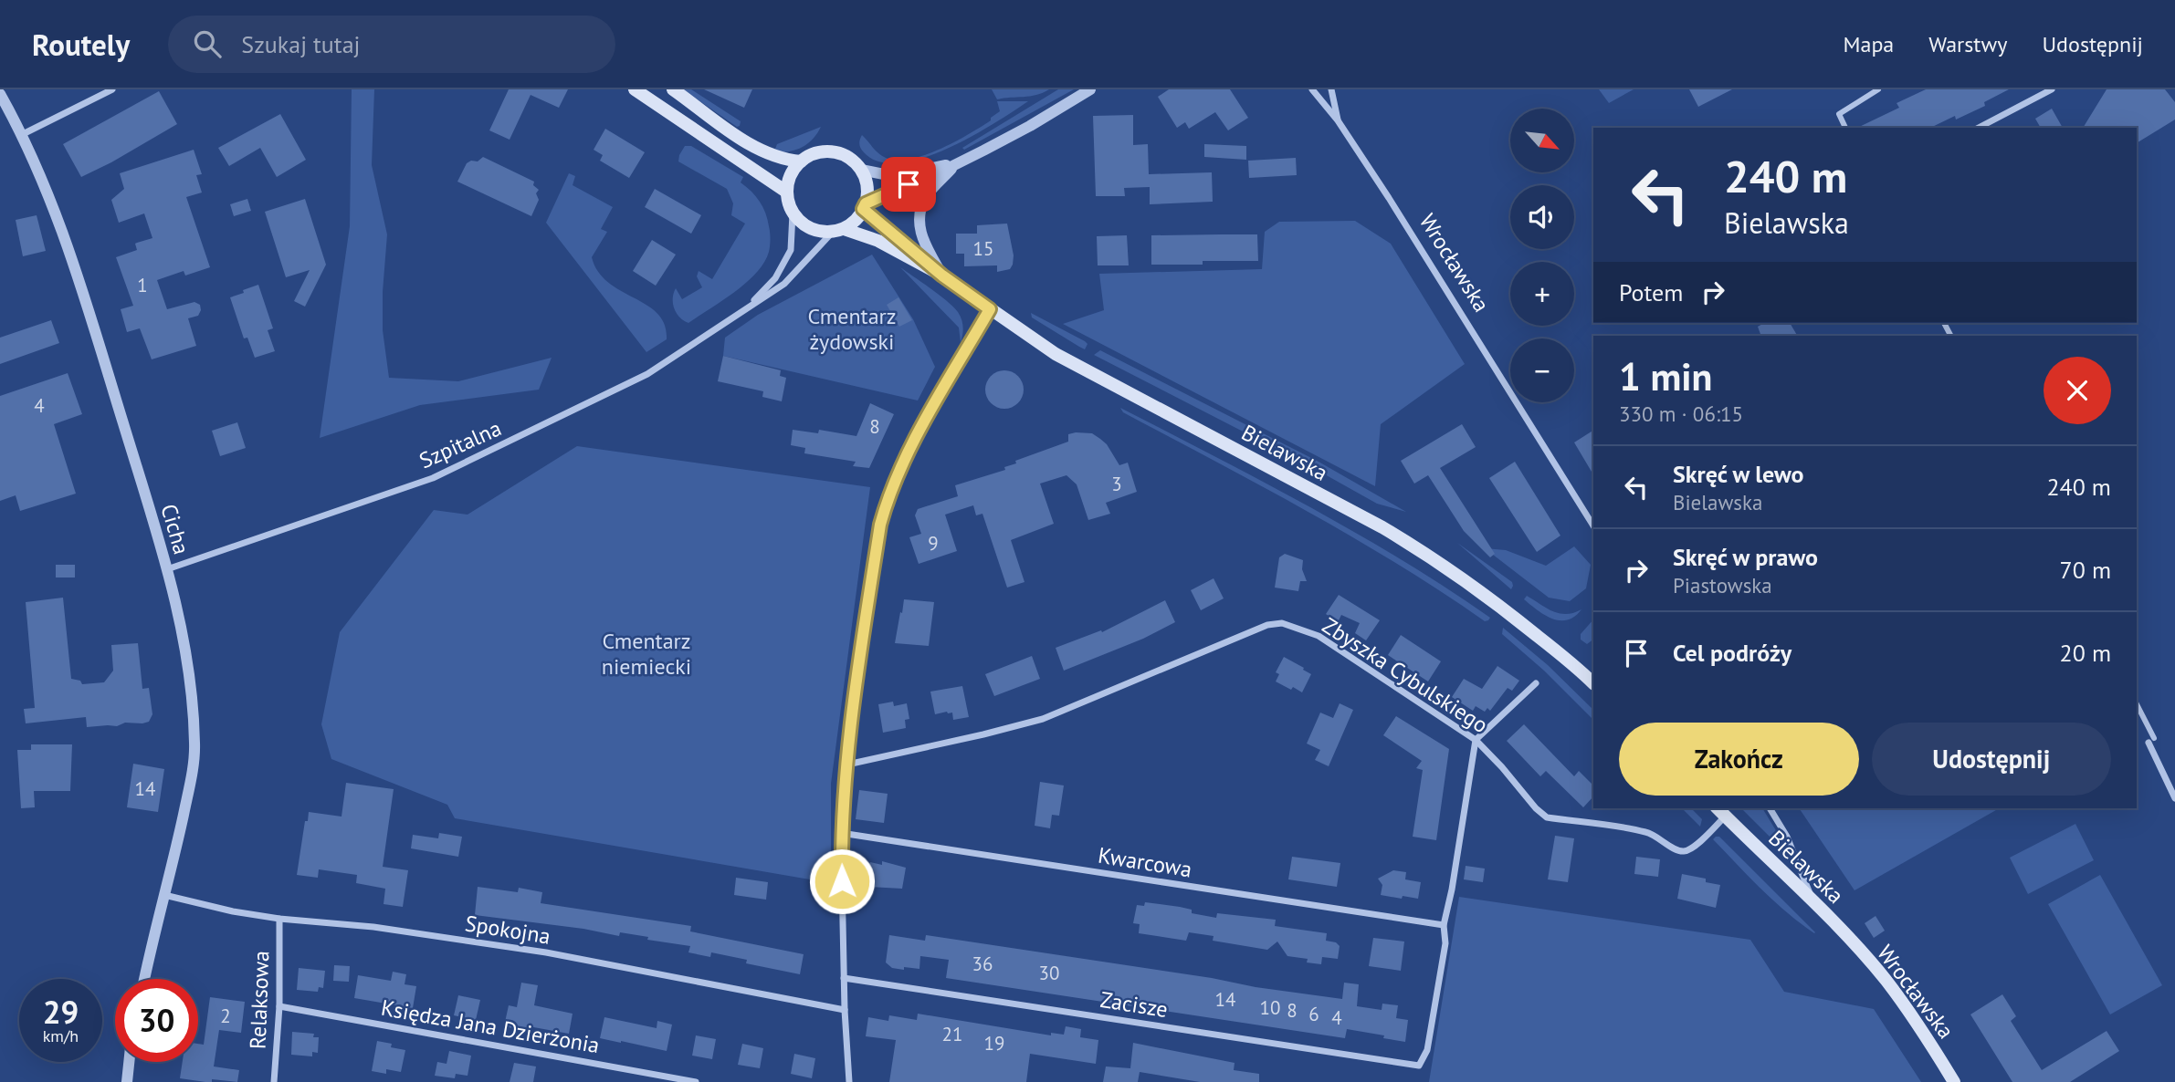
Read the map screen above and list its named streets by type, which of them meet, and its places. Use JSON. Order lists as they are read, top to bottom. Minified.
{"streets":{"main road":["Wrocławska","Bielawska"],"street":["Szpitalna","Cicha","Zbyszka Cybulskiego","Kwarcowa","Spokojna","Relaksowa","Zacisze","Księdza Jana Dzierżonia"]},"crossings":[["Wrocławska","Bielawska"],["Szpitalna","Bielawska"],["Szpitalna","Cicha"],["Bielawska","Zbyszka Cybulskiego"],["Cicha","Spokojna"],["Kwarcowa","Zacisze"],["Spokojna","Relaksowa"],["Relaksowa","Księdza Jana Dzierżonia"]],"parks":["Cmentarz żydowski","Cmentarz niemiecki"],"house_numbers":["15","1","4","8","3","9","14","36","30","14","10","8","6","2","4","21","19"],"north":"bottom right","page":{"header":"Routely","search":"Szukaj tutaj","nav":["Mapa","Warstwy","Udostępnij"],"map_buttons":["+","−"],"turn":["240 m","Bielawska"],"then":"Potem","heading":["1 min","330 m · 06:15"],"list":[{"name":"Skręć w lewo","note":"Bielawska","value":"240 m"},{"name":"Skręć w prawo","note":"Piastowska","value":"70 m"},{"name":"Cel podróży","value":"20 m"}],"buttons":["Zakończ","Udostępnij"],"speed":"29 km/h","limit":"30"}}
